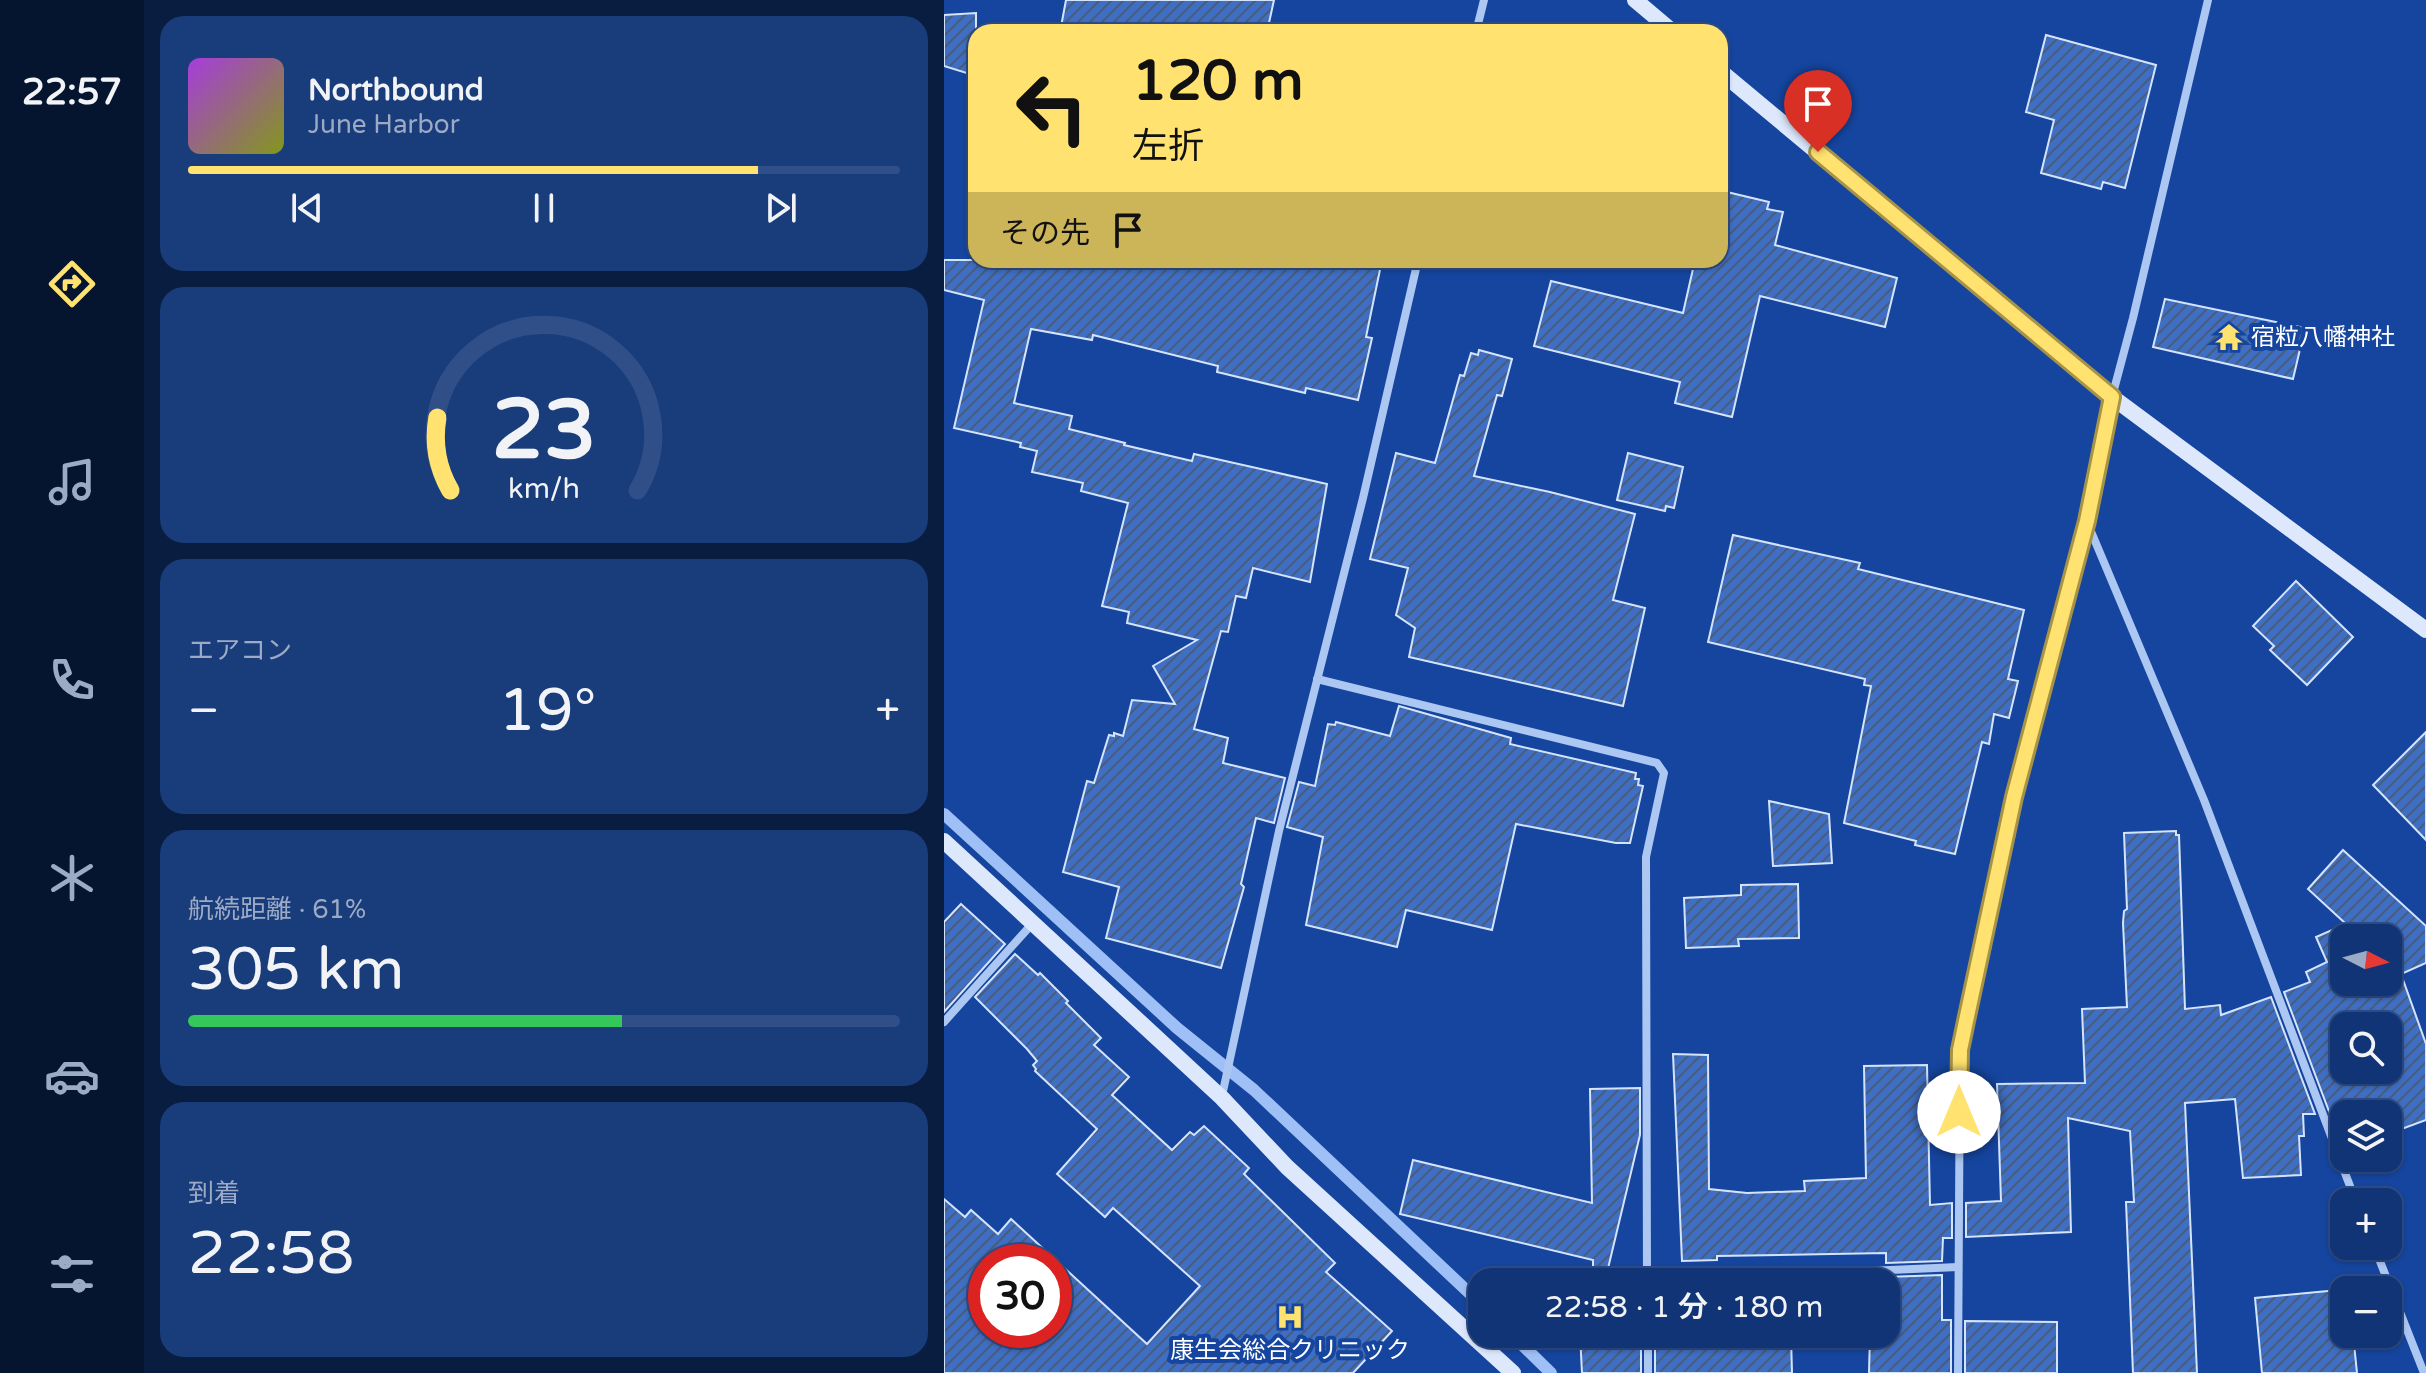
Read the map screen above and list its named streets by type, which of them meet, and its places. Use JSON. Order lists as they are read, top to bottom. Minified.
{"places":{"temple":["宿粒八幡神社"],"hospital":["康生会総合クリニック"]},"north":"right","page":{"tabs":"22:57","turn":["120 m","左折"],"song":["Northbound","June Harbor"],"then":"その先","tile":["エアコン",["航続距離 · 61%","305 km"],["到着","22:58"]],"heat":["−","19°","+"],"map_buttons":["+","−"],"limit":"30","trip":"22:58 · 1 分 · 180 m","gauge":["23","km/h"]}}
